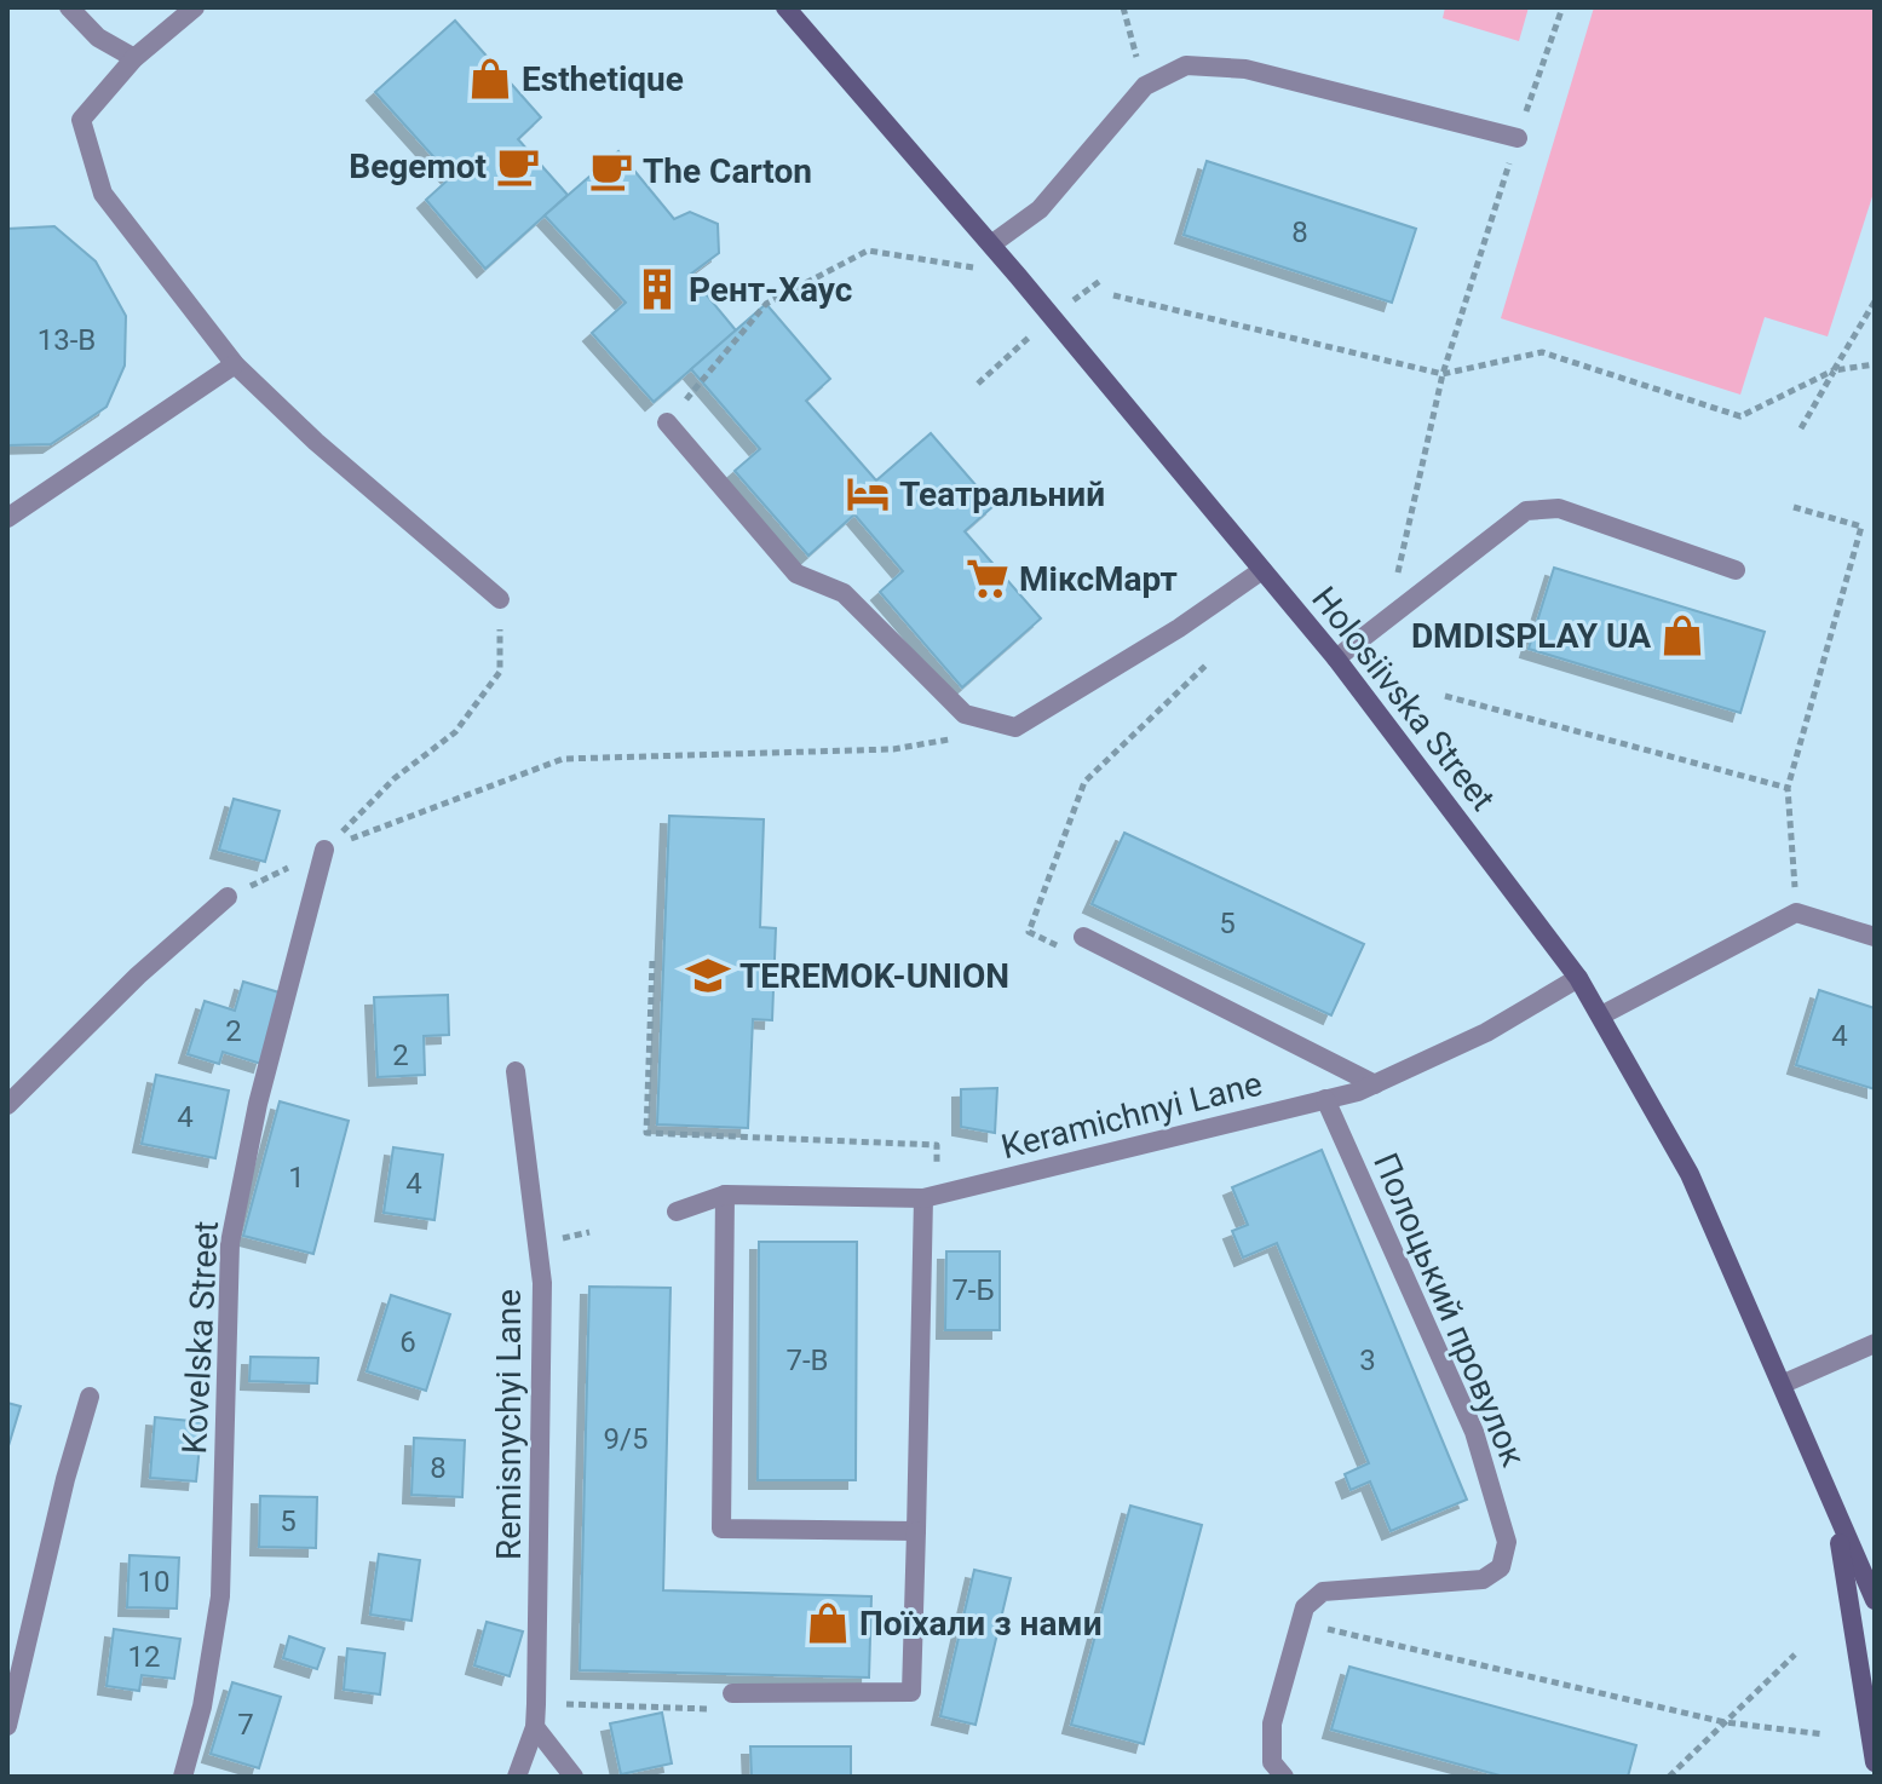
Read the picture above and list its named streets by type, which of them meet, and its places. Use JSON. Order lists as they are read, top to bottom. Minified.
{"streets":{"main road":["Holosiivska Street"],"street":["Keramichnyi Lane","Полоцький провулок","Kovelska Street","Remisnychyi Lane"]},"crossings":[["Holosiivska Street","Keramichnyi Lane"],["Keramichnyi Lane","Полоцький провулок"]],"places":{"shop":["Esthetique","DMDISPLAY UA","Поїхали з нами"],"cafe":["Begemot","The Carton"],"building":["Рент-Хаус"],"hotel":["Театральний"],"supermarket":["МіксМарт"],"school or university":["TEREMOK-UNION"]},"house_numbers":["8","13-В","5","2","4","2","4","1","4","7-Б","6","7-В","3","9/5","8","5","10","12","7"]}
